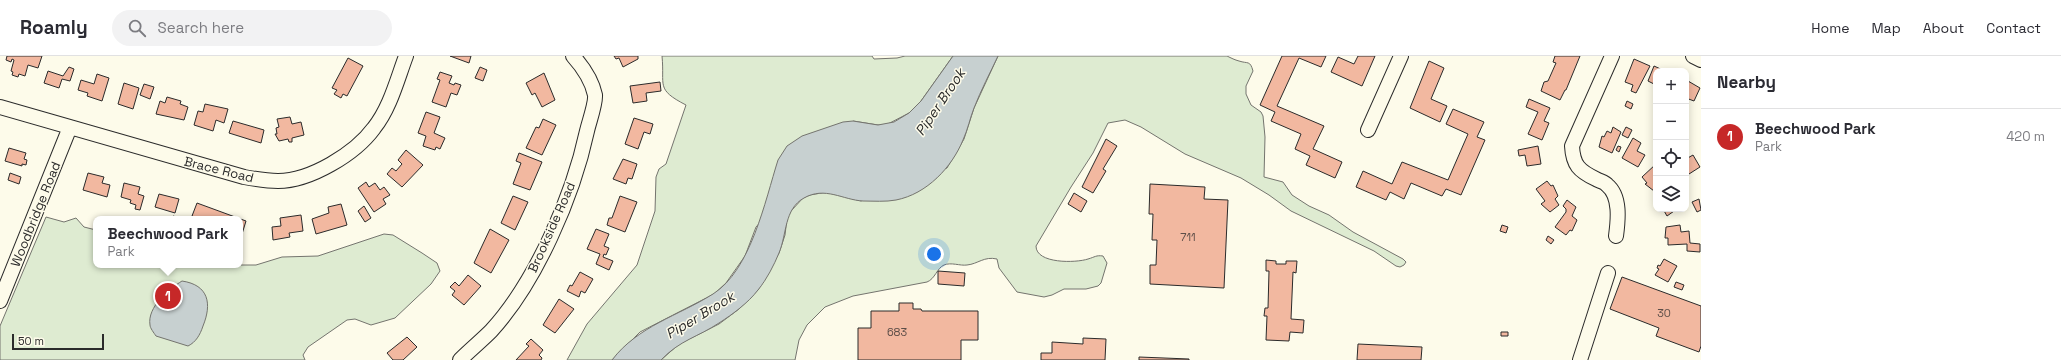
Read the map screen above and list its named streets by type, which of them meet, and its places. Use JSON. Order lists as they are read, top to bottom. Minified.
{"streets":{"street":["Brace Road","Woodbridge Road","Brookside Road"]},"crossings":[["Brace Road","Woodbridge Road"]],"water":["Piper Brook"],"house_numbers":["711","30","683"],"scale_bar":"50 m","page":{"header":"Roamly","search":"Search here","nav":["Home","Map","About","Contact"],"heading":"Nearby","map_buttons":["+","−"],"list":[{"mark":"1","name":"Beechwood Park","note":"Park","value":"420 m"}],"popup":["Beechwood Park","Park"],"pins":"1","scale":"50 m"}}
